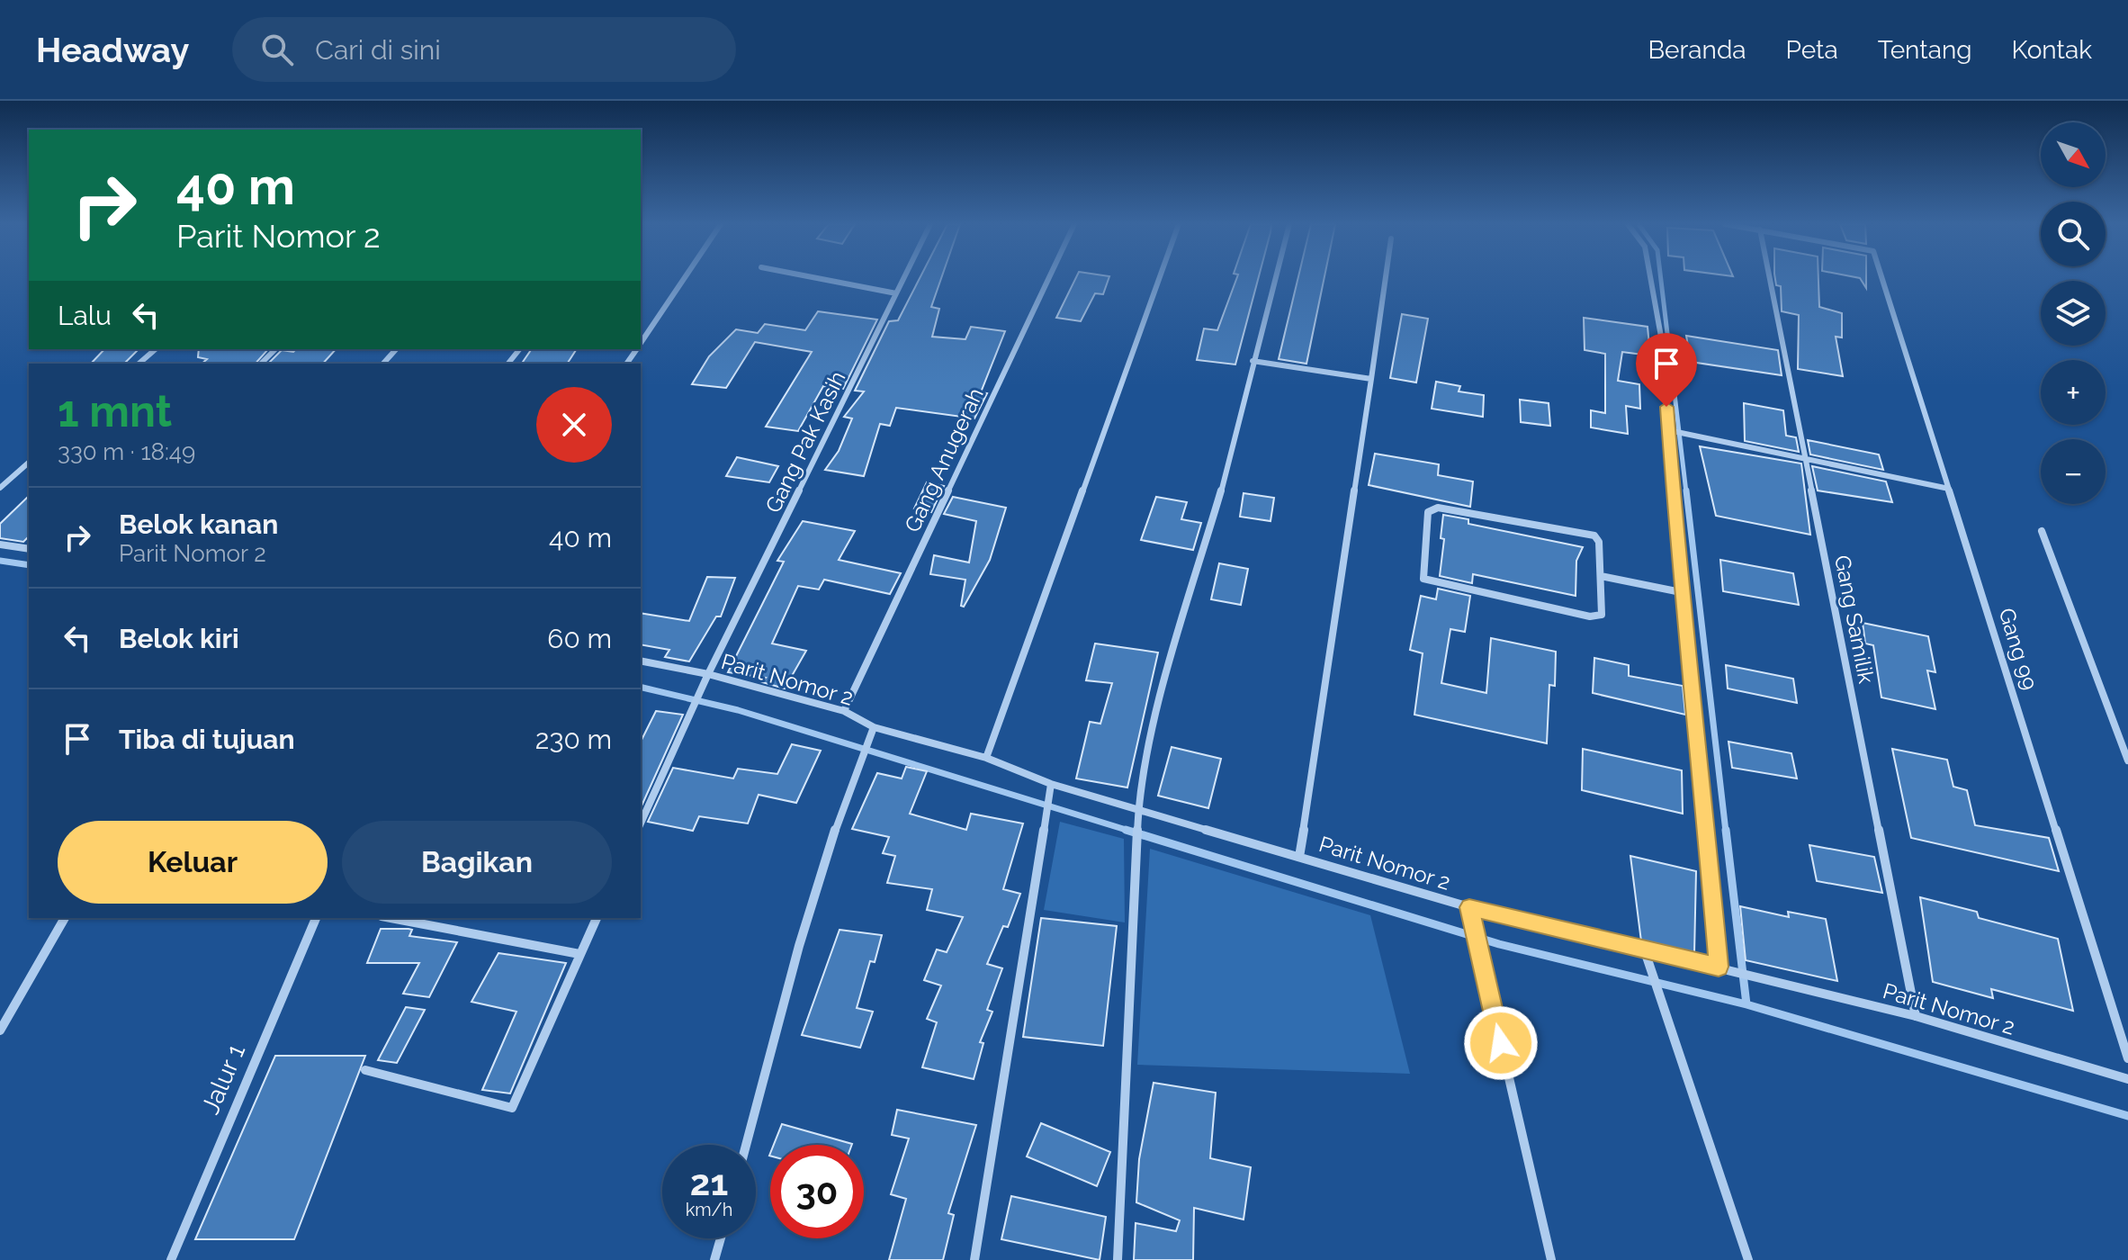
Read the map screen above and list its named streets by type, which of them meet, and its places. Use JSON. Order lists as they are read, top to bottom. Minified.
{"streets":{"street":["Gang Pak Kasih","Gang Anugerah","Gang Samilik","Gang 99","Parit Nomor 2","Jalur 1"]},"crossings":[["Gang Pak Kasih","Parit Nomor 2"],["Gang Anugerah","Parit Nomor 2"],["Gang Samilik","Parit Nomor 2"]],"north":"bottom right","page":{"header":"Headway","search":"Cari di sini","nav":["Beranda","Peta","Tentang","Kontak"],"map_buttons":["+","−"],"turn":["40 m","Parit Nomor 2"],"then":"Lalu","heading":["1 mnt","330 m · 18:49"],"list":[{"name":"Belok kanan","note":"Parit Nomor 2","value":"40 m"},{"name":"Belok kiri","value":"60 m"},{"name":"Tiba di tujuan","value":"230 m"}],"buttons":["Keluar","Bagikan"],"speed":"21 km/h","limit":"30"}}
